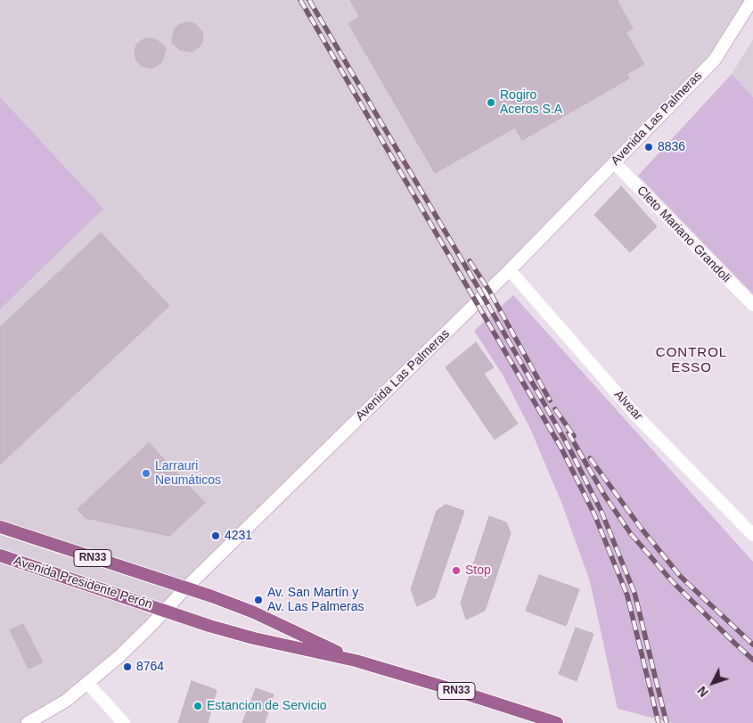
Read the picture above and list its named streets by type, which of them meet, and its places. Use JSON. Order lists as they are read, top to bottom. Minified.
{"streets":{"main road":["Avenida Las Palmeras","Cleto Mariano Grandoli","Alvear","RN33","Avenida Presidente Perón"]},"crossings":[["Avenida Las Palmeras","Cleto Mariano Grandoli"],["Avenida Las Palmeras","Alvear"],["Avenida Las Palmeras","RN33"],["Avenida Las Palmeras","Avenida Presidente Perón"],["RN33","Avenida Presidente Perón"]],"districts":["CONTROL ESSO"],"places":["Rogiro Aceros S.A","8836","Larrauri Neumáticos","4231","Stop","Av. San Martín y Av. Las Palmeras","8764","Estancion de Servicio"],"north":"bottom left"}
